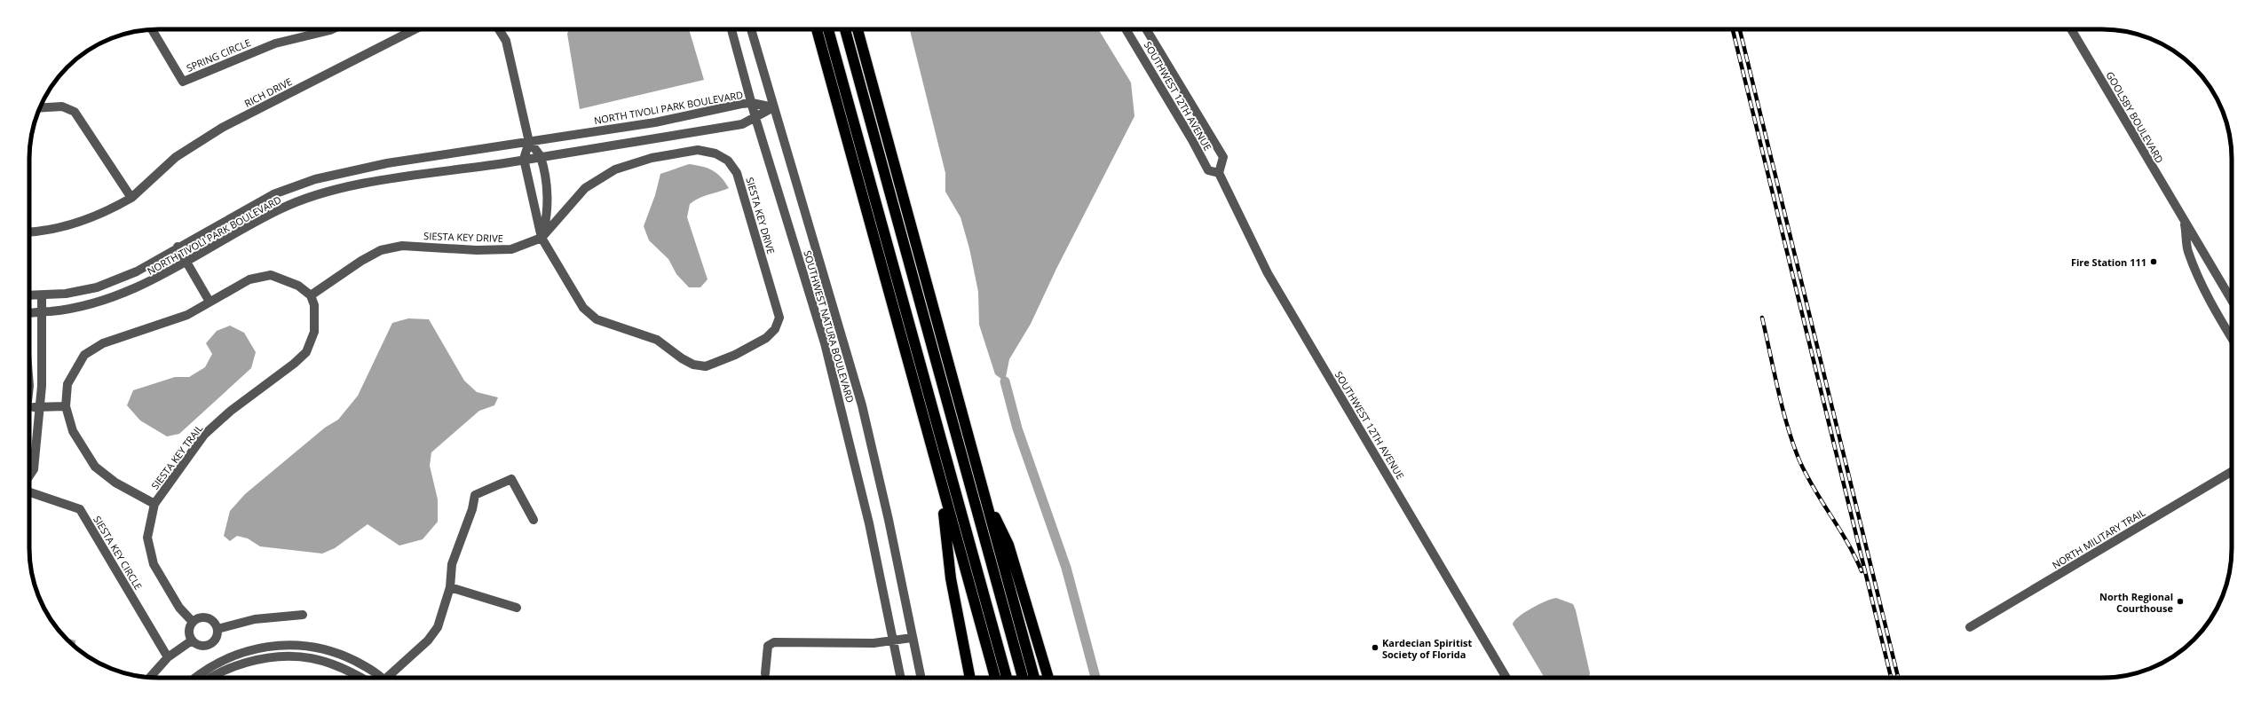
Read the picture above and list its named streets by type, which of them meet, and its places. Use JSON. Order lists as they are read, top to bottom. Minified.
{"streets":{"street":["SPRING CIRCLE","RICH DRIVE","SOUTHWEST 12TH AVENUE","NORTH TIVOLI PARK BOULEVARD","GOOLSBY BOULEVARD","SIESTA KEY DRIVE","SOUTHWEST NATURA BOULEVARD","SIESTA KEY TRAIL","NORTH MILITARY TRAIL","SIESTA KEY CIRCLE"]},"crossings":[["NORTH TIVOLI PARK BOULEVARD","SOUTHWEST NATURA BOULEVARD"],["SIESTA KEY DRIVE","SIESTA KEY TRAIL"]],"places":["Fire Station 111","North Regional Courthouse","Kardecian Spiritist Society of Florida"]}
